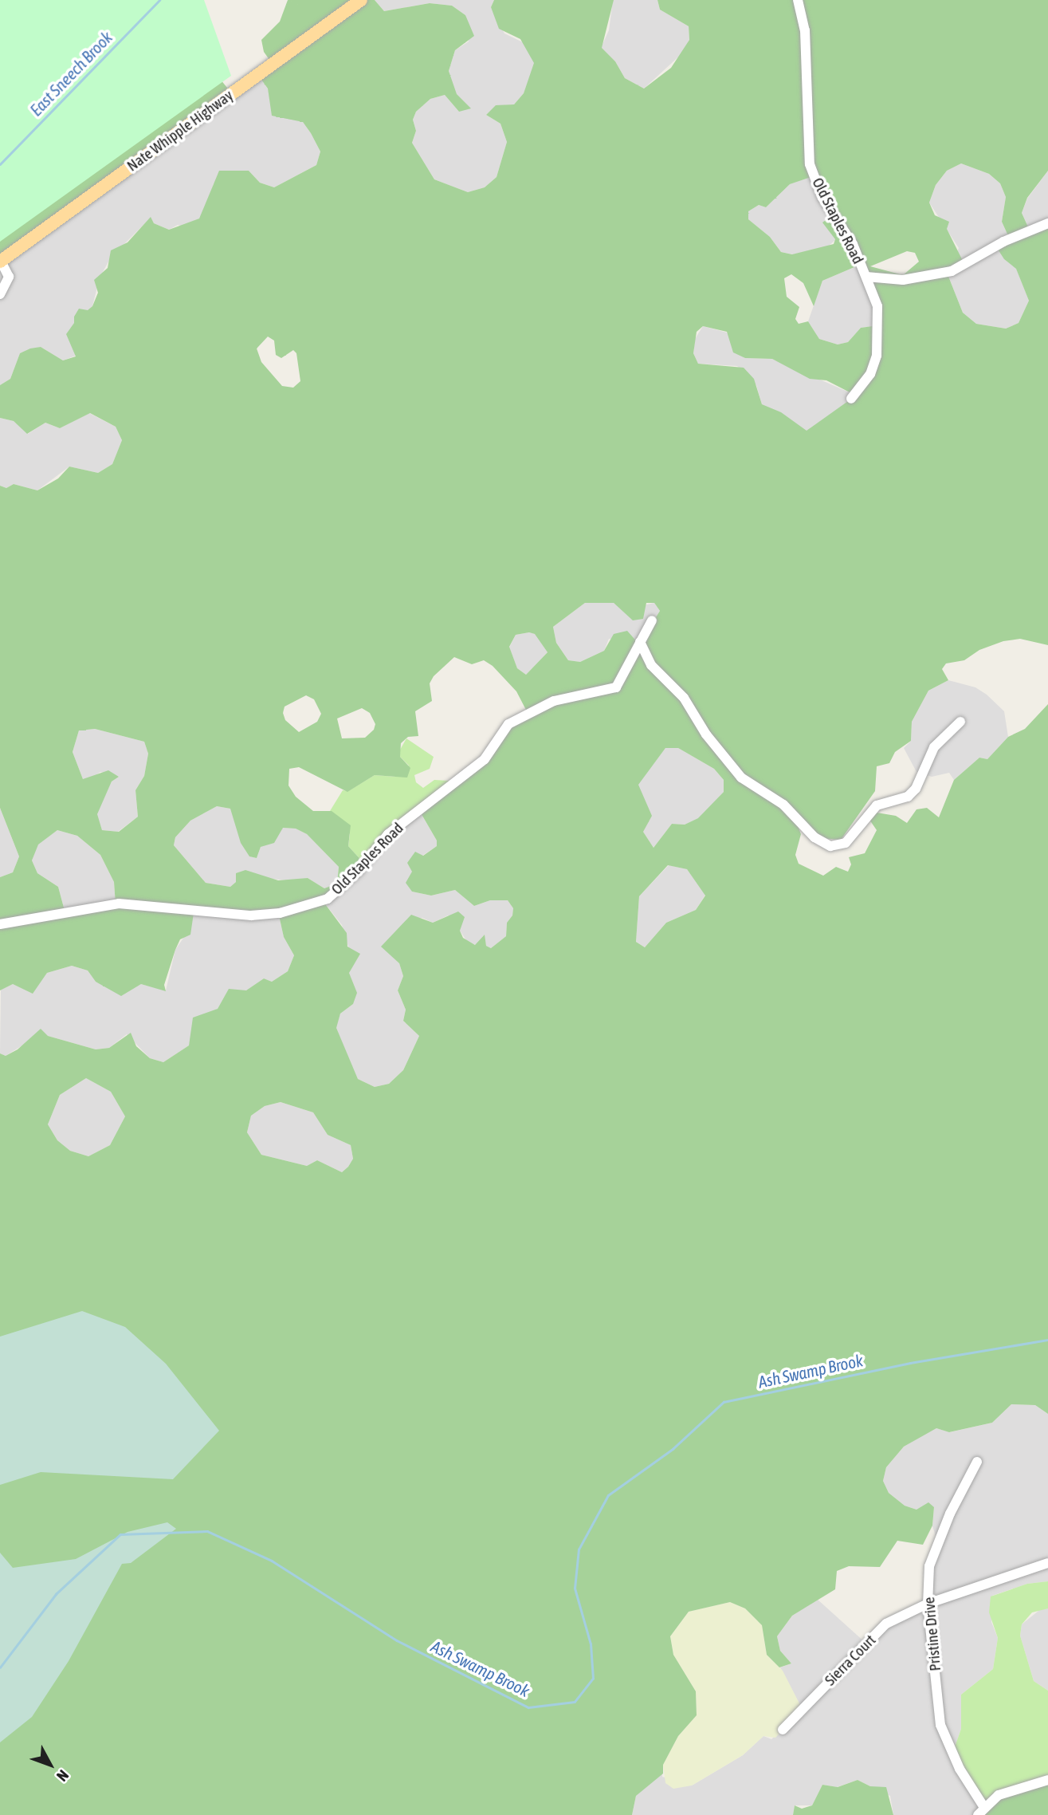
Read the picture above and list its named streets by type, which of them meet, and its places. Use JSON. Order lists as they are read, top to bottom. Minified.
{"streets":{"main road":["Nate Whipple Highway"],"street":["Old Staples Road","Pristine Drive","Sierra Court"]},"crossings":[["Pristine Drive","Sierra Court"]],"water":["East Sneech Brook","Ash Swamp Brook"],"north":"bottom right"}
